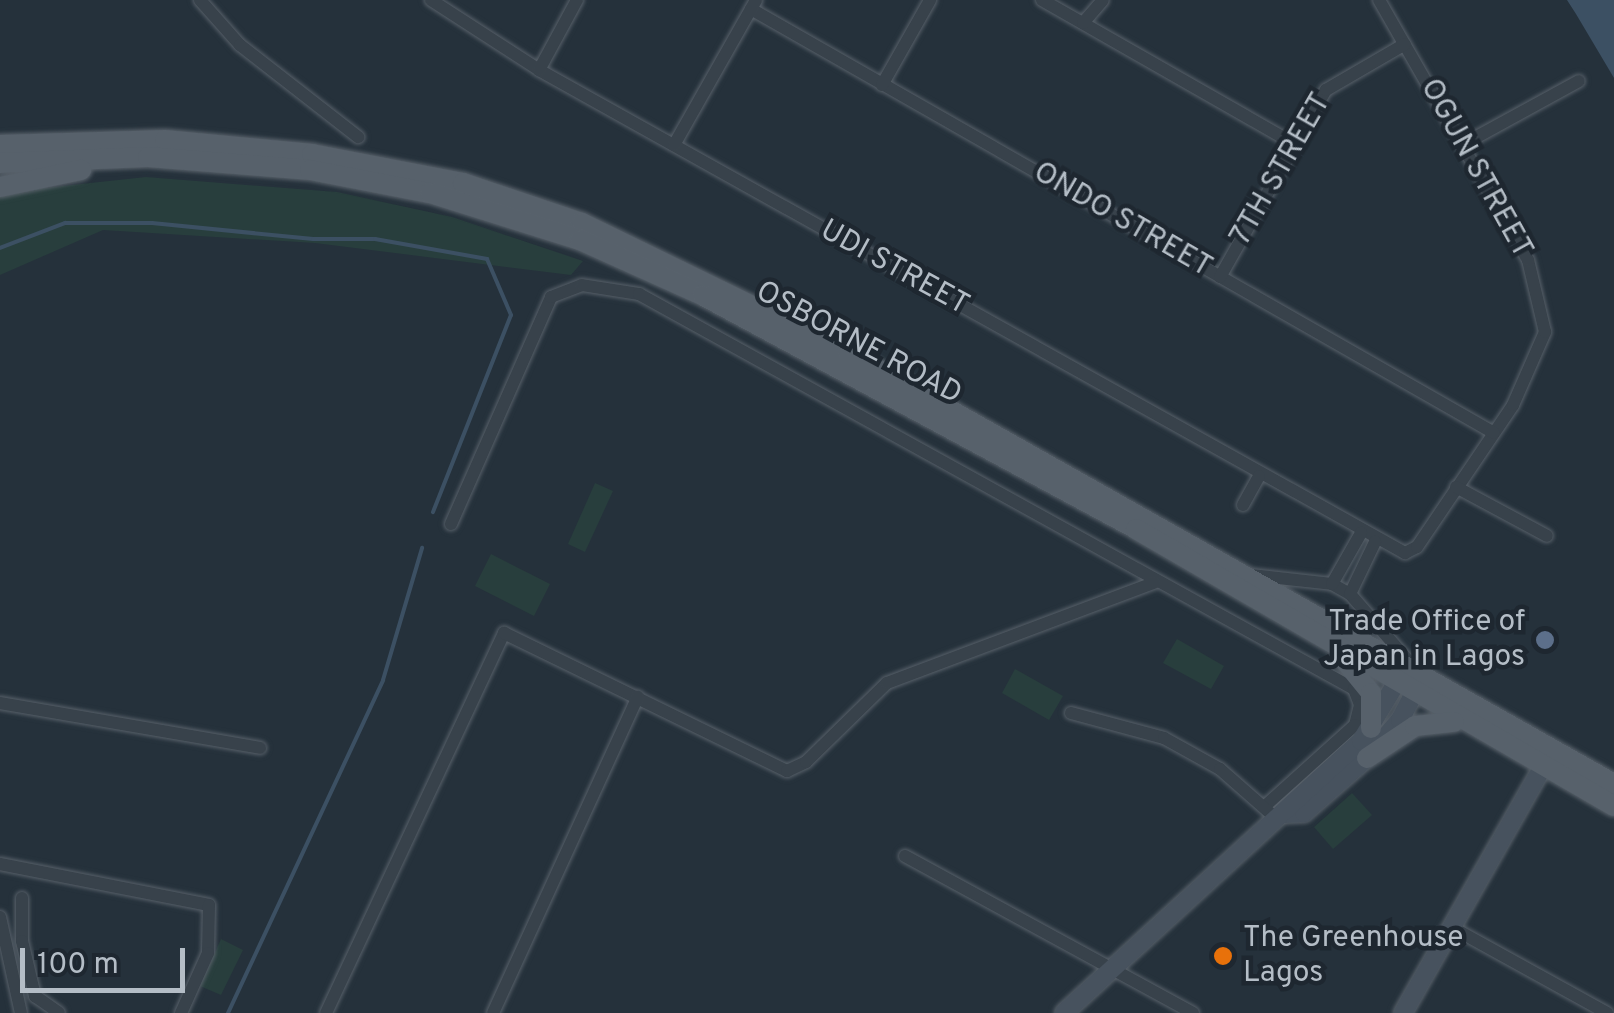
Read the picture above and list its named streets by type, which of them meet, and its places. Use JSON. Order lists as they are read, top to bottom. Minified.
{"streets":{"main road":["OSBORNE ROAD"],"street":["OGUN STREET","7TH STREET","ONDO STREET","UDI STREET"]},"crossings":[["OGUN STREET","7TH STREET"],["OGUN STREET","ONDO STREET"],["OGUN STREET","UDI STREET"],["7TH STREET","ONDO STREET"]],"places":["Trade Office of Japan in Lagos","The Greenhouse Lagos"],"scale_bar":"100 m"}
